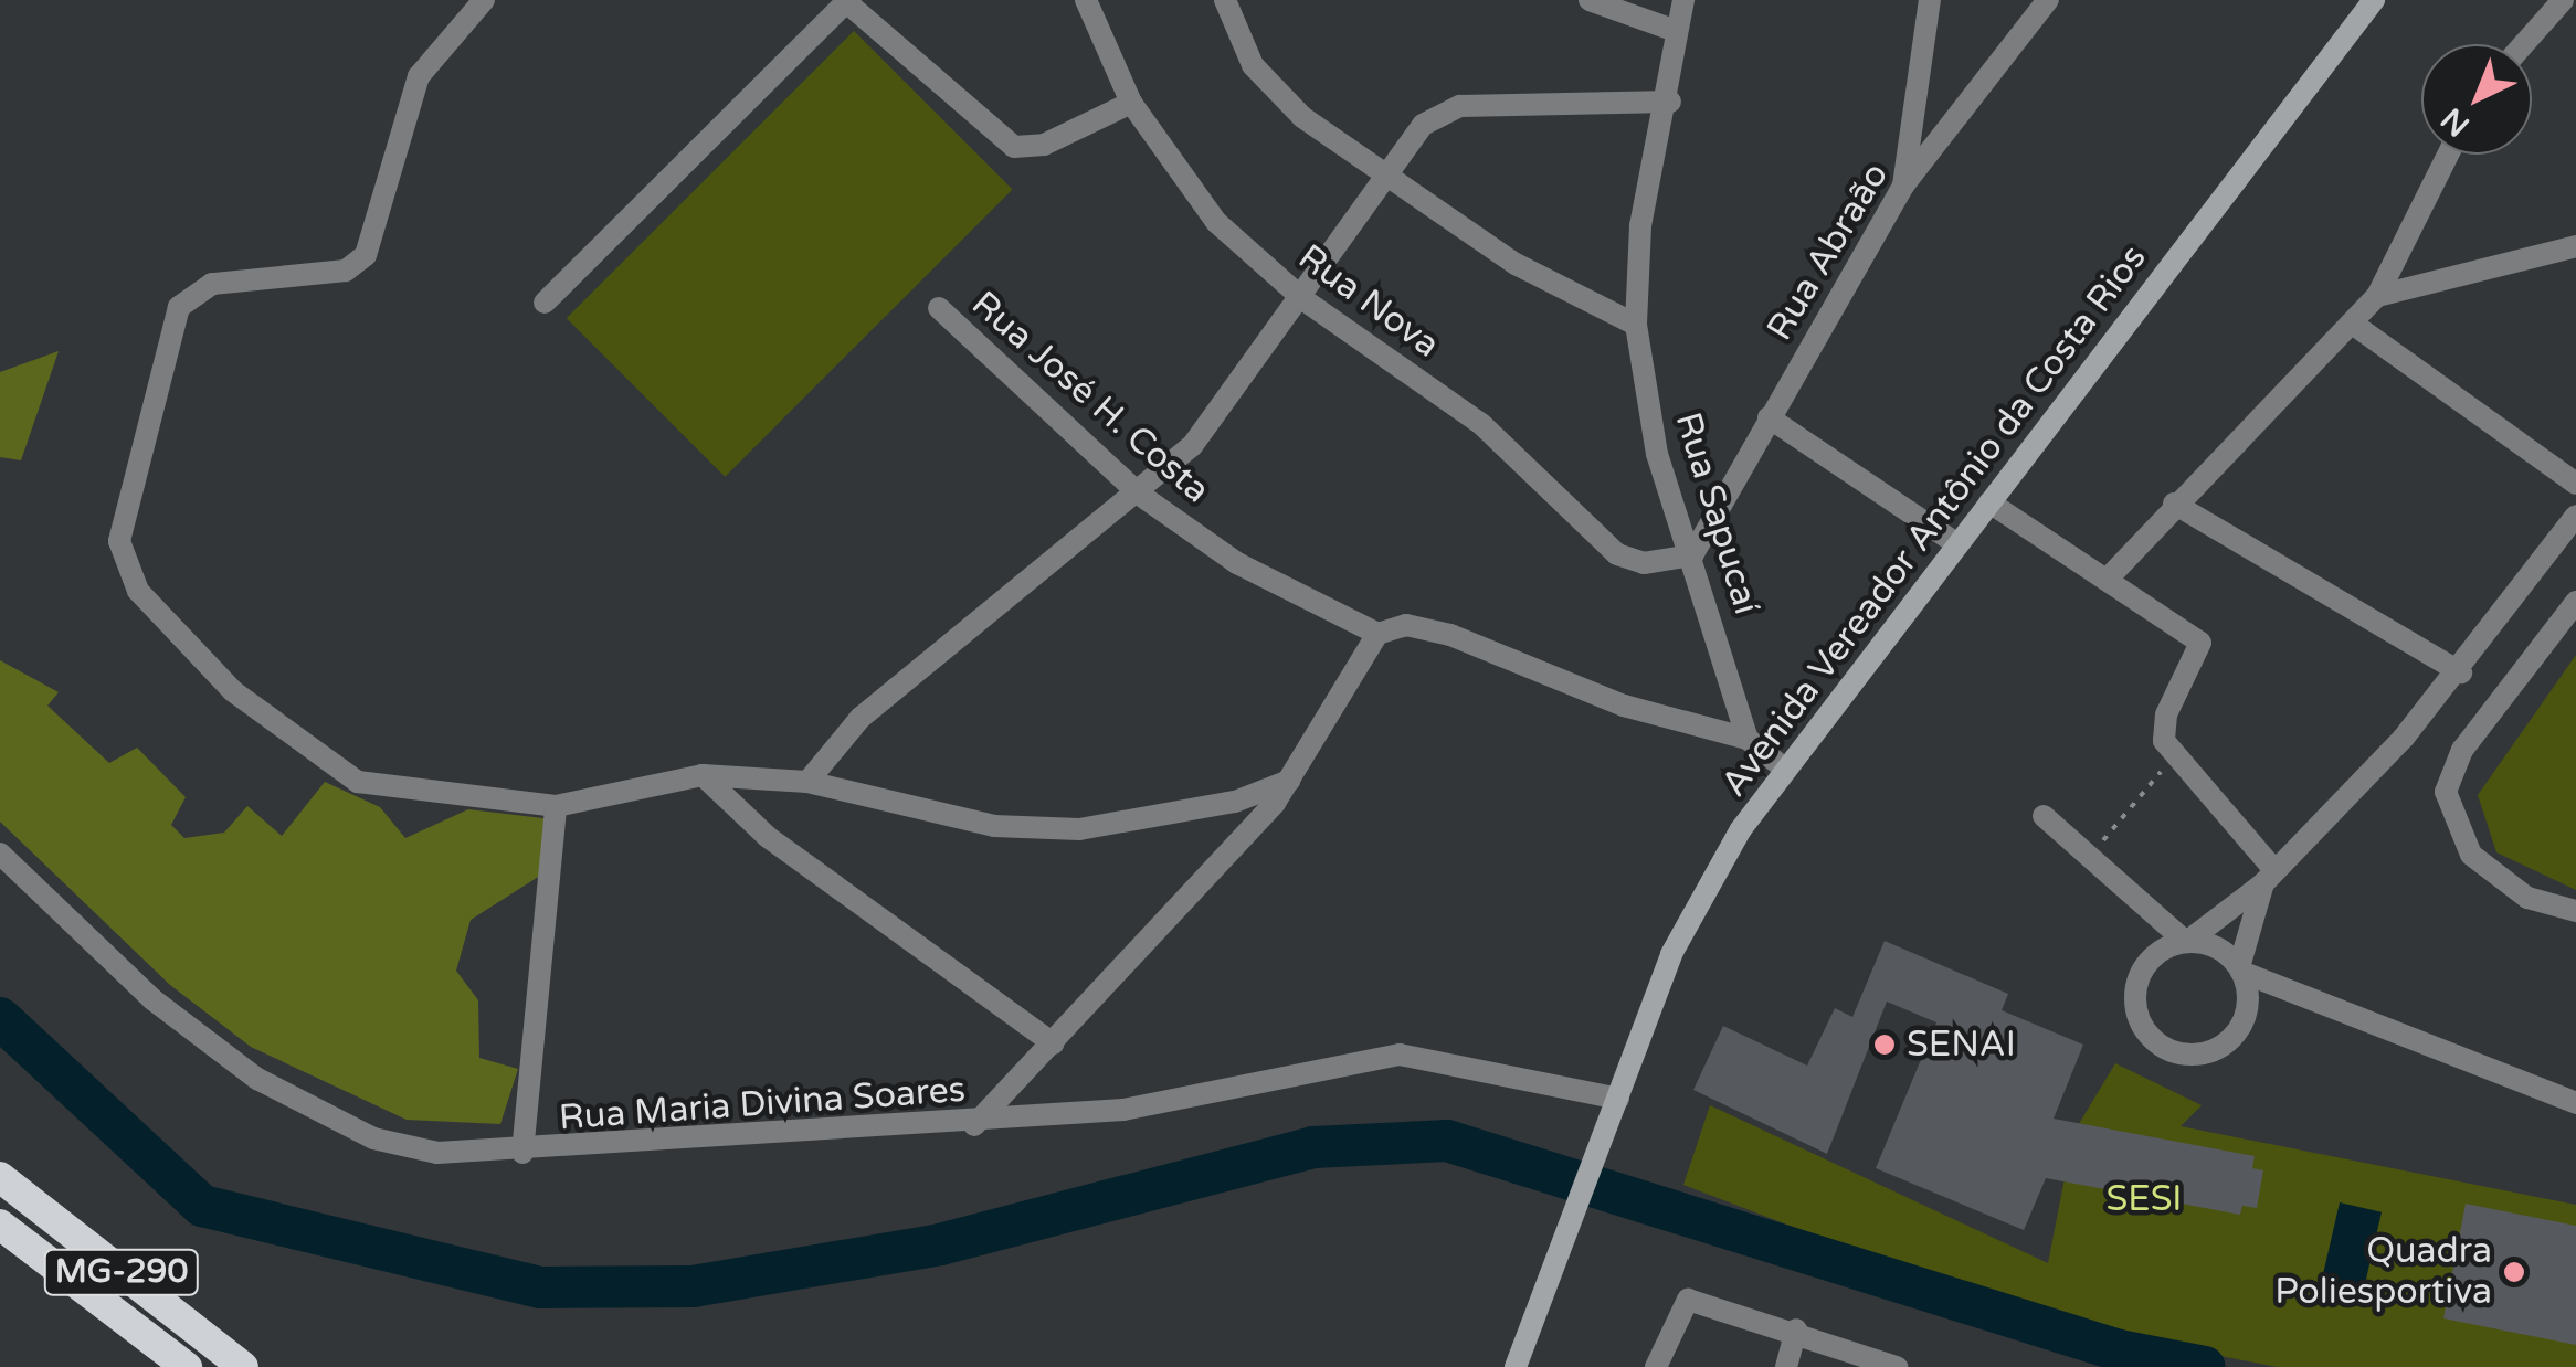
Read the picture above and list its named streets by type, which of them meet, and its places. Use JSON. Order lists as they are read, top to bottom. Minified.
{"streets":{"highway":["MG-290"],"main road":["Avenida Vereador Antônio da Costa Rios"],"street":["Rua Abraão","Rua Nova","Rua José H. Costa","Rua Sapucaí","Rua Maria Divina Soares"]},"crossings":[["Rua Abraão","Rua Nova"],["Rua Abraão","Rua Sapucaí"],["Rua Nova","Rua Sapucaí"],["Rua José H. Costa","Rua Sapucaí"],["Avenida Vereador Antônio da Costa Rios","Rua Maria Divina Soares"]],"parks":["SESI"],"places":["SENAI","Quadra Poliesportiva"],"north":"bottom left"}
